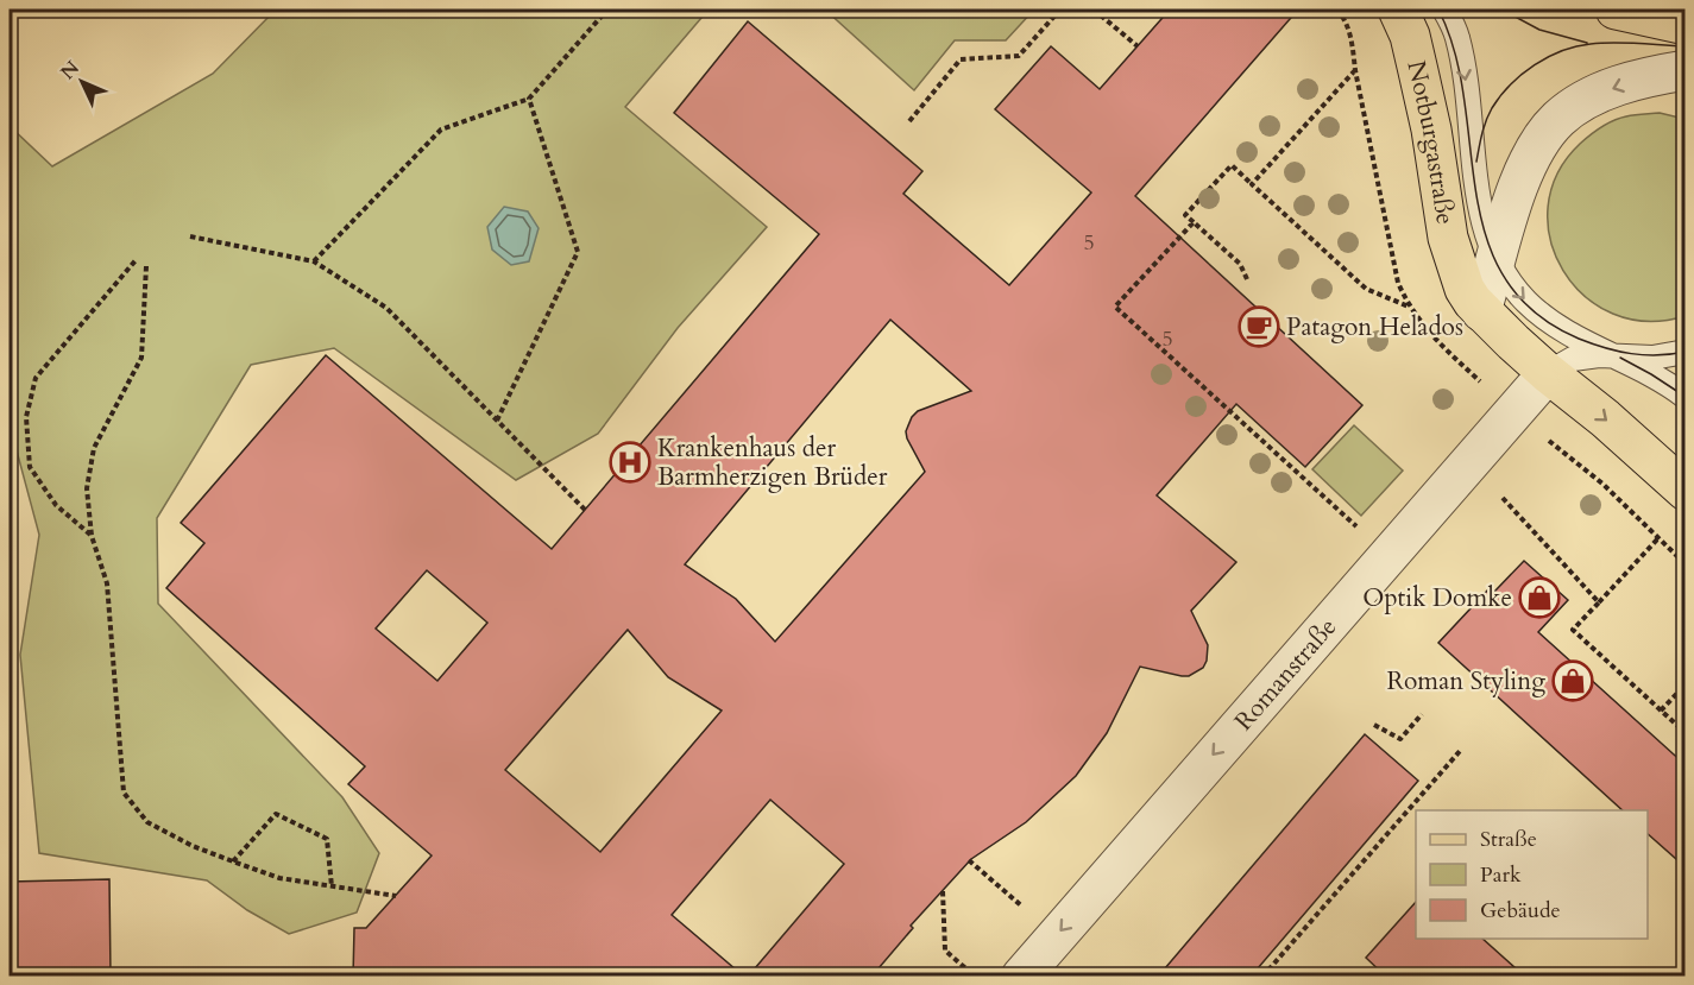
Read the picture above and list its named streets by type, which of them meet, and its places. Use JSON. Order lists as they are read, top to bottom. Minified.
{"streets":{"main road":["Notburgastraße"],"street":["Romanstraße"]},"crossings":[["Notburgastraße","Romanstraße"]],"one_way":["Romanstraße"],"places":{"cafe":["Patagon Helados"],"hospital":["Krankenhaus der Barmherzigen Brüder"],"shop":["Optik Domke","Roman Styling"]},"house_numbers":["5","5"],"legend":["Straße","Park","Gebäude"],"north":"top left"}
